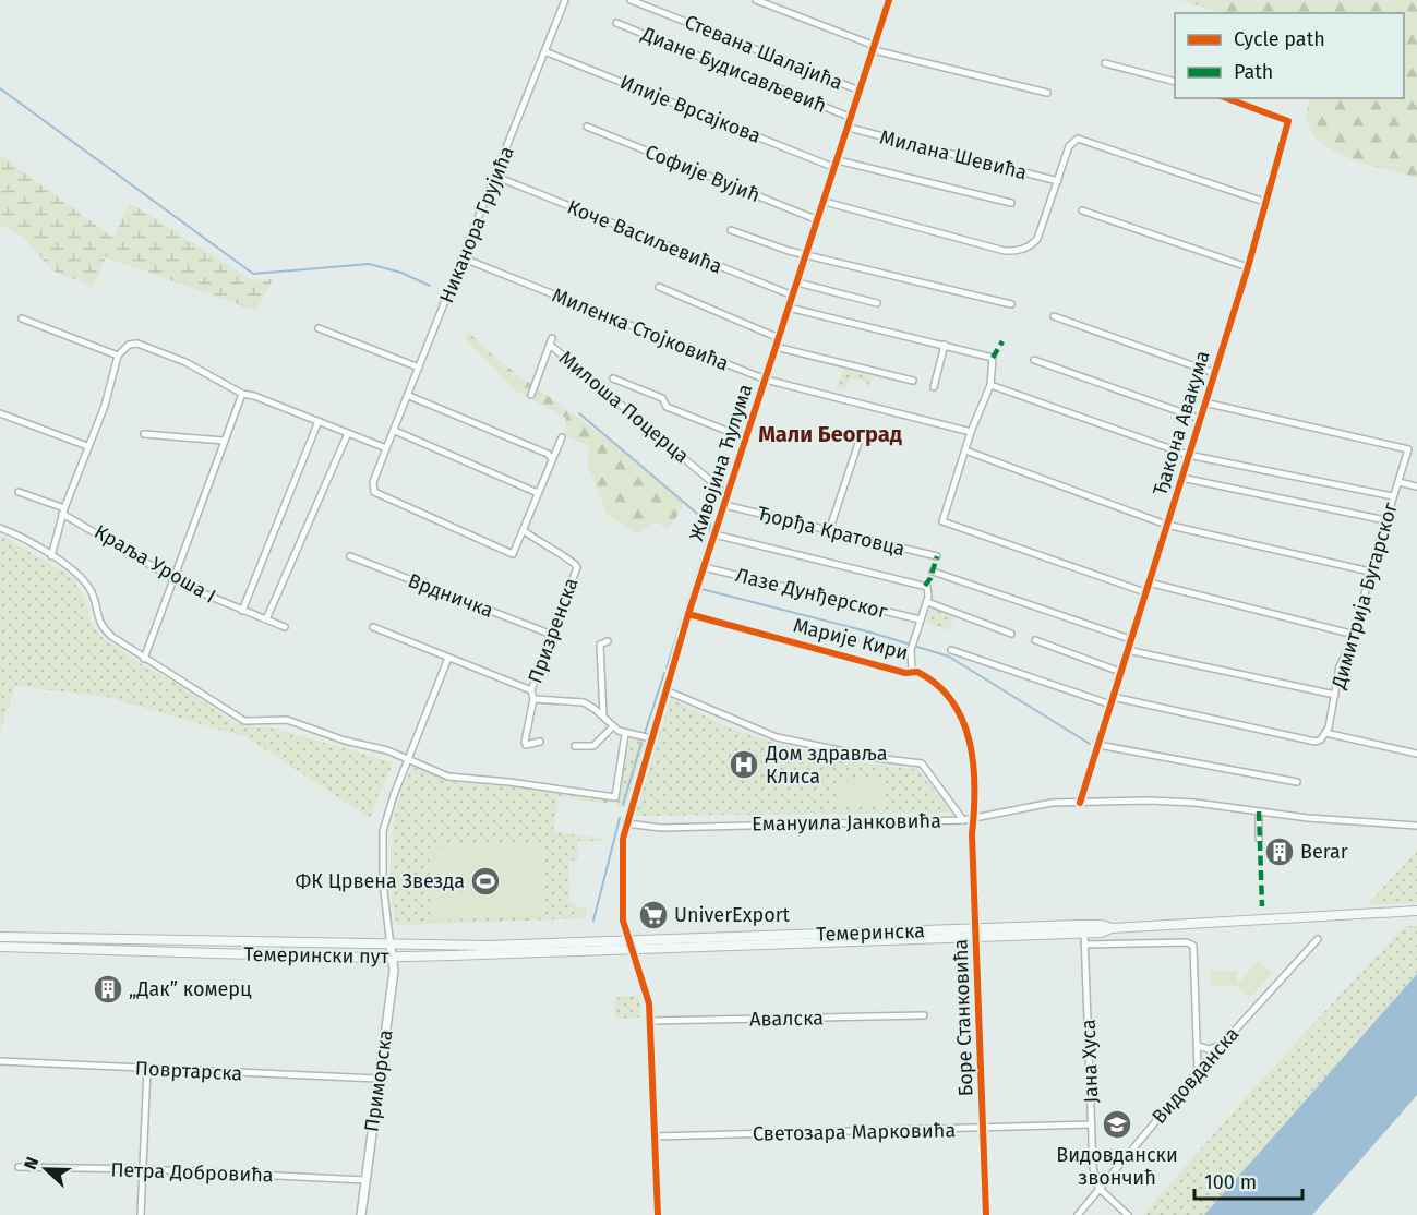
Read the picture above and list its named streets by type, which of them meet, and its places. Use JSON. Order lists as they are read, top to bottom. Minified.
{"streets":{"main road":["Темеринска","Темерински пут"],"street":["Стевана Шалајића","Диане Будисављевић","Илије Врсајкова","Милана Шевића","Софије Вујић","Никанора Грујића","Коче Васиљевића","Миленка Стојковића","Милоша Поцерца","Ђакона Авакума","Живојина Ћулума","Ђорђа Кратовца","Краља Уроша I","Лазе Дунђерског","Врдничка","Димитрија Бугарског","Призренска","Марије Кири","Емануила Јанковића","Боре Станковића","Авалска","Јана Хуса","Повртарска","Видовданска","Приморска","Светозара Марковића","Петра Добровића"]},"crossings":[["Стевана Шалајића","Живојина Ћулума"],["Диане Будисављевић","Живојина Ћулума"],["Илије Врсајкова","Никанора Грујића"],["Илије Врсајкова","Живојина Ћулума"],["Милана Шевића","Живојина Ћулума"],["Софије Вујић","Живојина Ћулума"],["Никанора Грујића","Коче Васиљевића"],["Никанора Грујића","Миленка Стојковића"],["Никанора Грујића","Призренска"],["Коче Васиљевића","Живојина Ћулума"],["Миленка Стојковића","Живојина Ћулума"],["Милоша Поцерца","Живојина Ћулума"],["Ђакона Авакума","Димитрија Бугарског"],["Ђакона Авакума","Емануила Јанковића"],["Живојина Ћулума","Ђорђа Кратовца"],["Живојина Ћулума","Лазе Дунђерског"],["Живојина Ћулума","Марије Кири"],["Живојина Ћулума","Емануила Јанковића"],["Живојина Ћулума","Темеринска"],["Живојина Ћулума","Темерински пут"],["Живојина Ћулума","Авалска"],["Живојина Ћулума","Светозара Марковића"],["Врдничка","Призренска"],["Марије Кири","Емануила Јанковића"],["Марије Кири","Боре Станковића"],["Емануила Јанковића","Боре Станковића"],["Темеринска","Темерински пут"],["Темеринска","Боре Станковића"],["Темеринска","Јана Хуса"],["Темерински пут","Приморска"],["Боре Станковића","Светозара Марковића"],["Јана Хуса","Видовданска"],["Јана Хуса","Светозара Марковића"],["Повртарска","Приморска"],["Приморска","Петра Добровића"]],"districts":["Мали Београд"],"places":{"hospital":["Дом здравља Клиса"],"building":["Berar","„Дак” комерц"],"sports":["ФК Црвена Звезда"],"supermarket":["UniverExport"],"school or university":["Видовдански звончић"]},"legend":["Cycle path","Path"],"scale_bar":"100 m","north":"left"}
